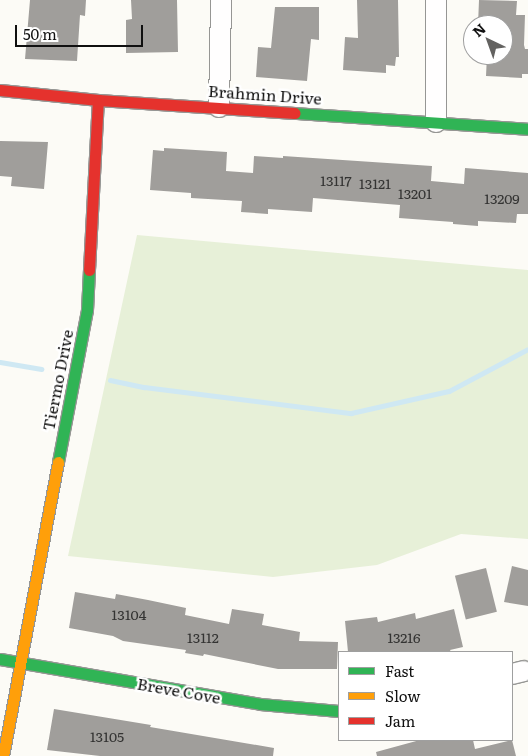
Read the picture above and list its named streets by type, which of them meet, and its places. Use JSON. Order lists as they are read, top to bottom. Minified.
{"streets":{"street":["Brahmin Drive","Tiermo Drive","Breve Cove"]},"crossings":[["Brahmin Drive","Tiermo Drive"],["Tiermo Drive","Breve Cove"]],"house_numbers":["13117","13121","13201","13209","13104","13112","13216","13105"],"legend":["Fast","Slow","Jam"],"scale_bar":"50 m","north":"top left"}
